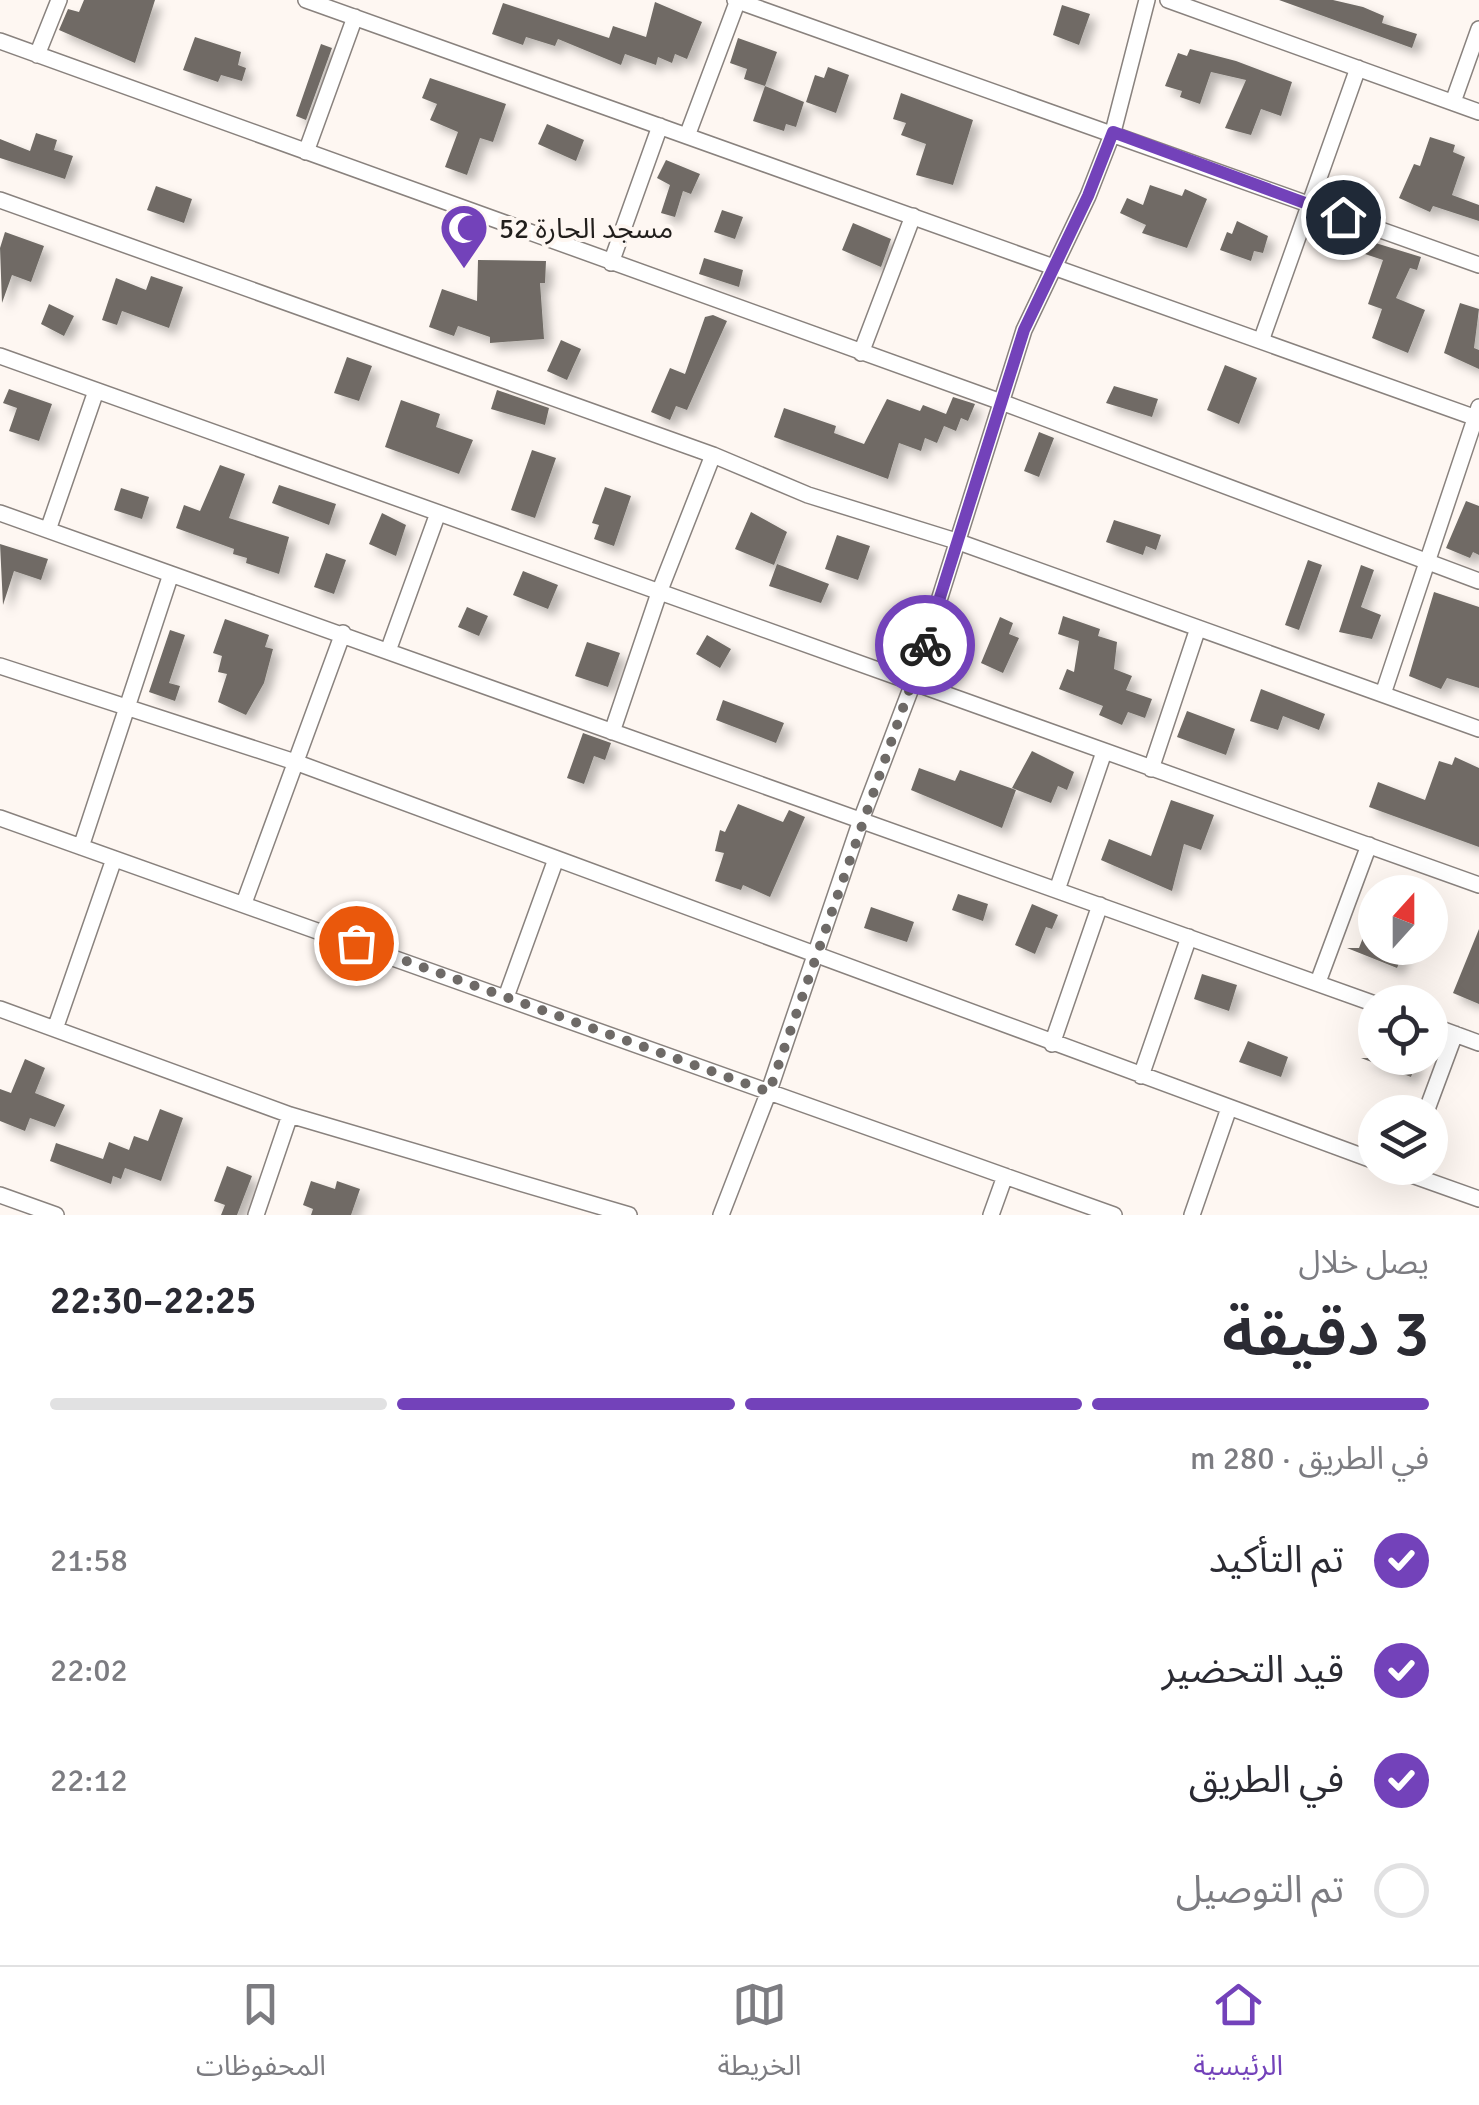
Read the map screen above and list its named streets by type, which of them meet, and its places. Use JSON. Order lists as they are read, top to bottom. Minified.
{"places":{"mosque":["مسجد الحارة 52"]},"north":"top","page":{"heading":["3 دقيقة","يصل خلال","22:25–22:30"],"bar":"في الطريق · 280 m","list":[["تم التأكيد","21:58"],["قيد التحضير","22:02"],["في الطريق","22:12"],"تم التوصيل"],"tabs":["الرئيسية","الخريطة","المحفوظات"]}}
